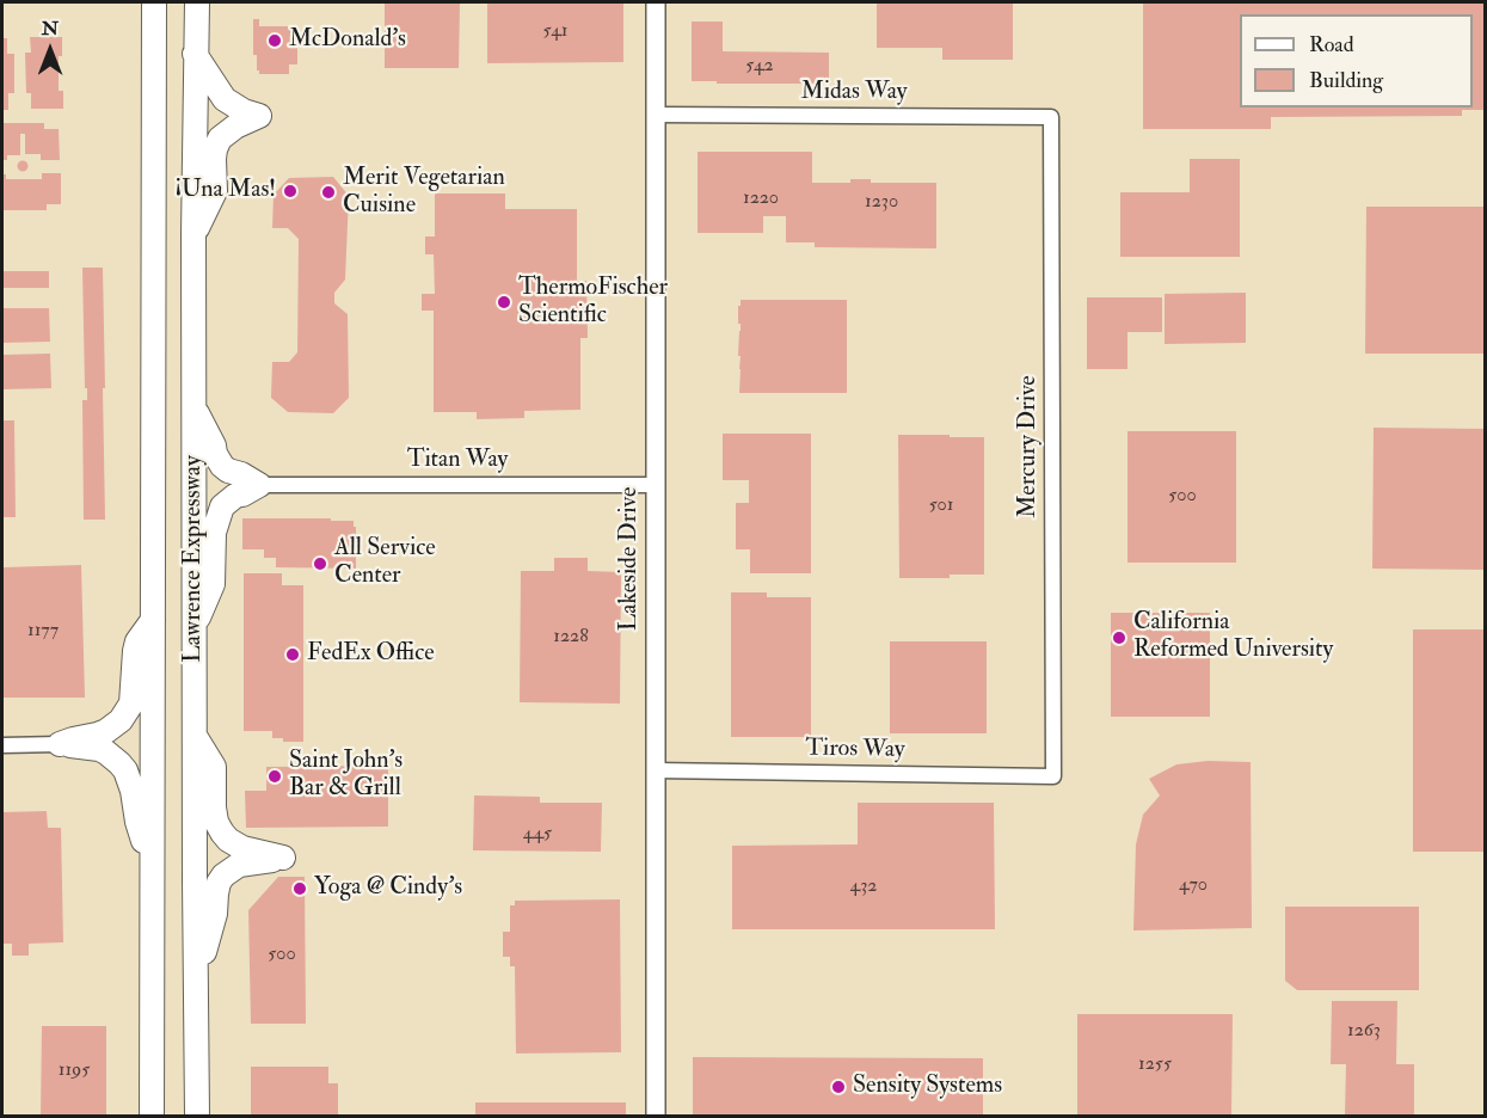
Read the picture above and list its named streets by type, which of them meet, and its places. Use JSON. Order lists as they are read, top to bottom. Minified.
{"streets":{"highway":["Lawrence Expressway"],"street":["Midas Way","Mercury Drive","Titan Way","Lakeside Drive","Tiros Way"]},"crossings":[["Midas Way","Mercury Drive"],["Midas Way","Lakeside Drive"],["Mercury Drive","Tiros Way"],["Titan Way","Lakeside Drive"],["Lakeside Drive","Tiros Way"]],"places":["McDonald's","¡Una Mas!","Merit Vegetarian Cuisine","ThermoFischer Scientific","All Service Center","California Reformed University","FedEx Office","Saint John’s Bar & Grill","Yoga @ Cindy’s","Sensity Systems"],"house_numbers":["541","542","1220","1230","500","501","1177","1228","445","470","432","500","1263","1255","1195"],"legend":["Road","Building"],"north":"top"}
